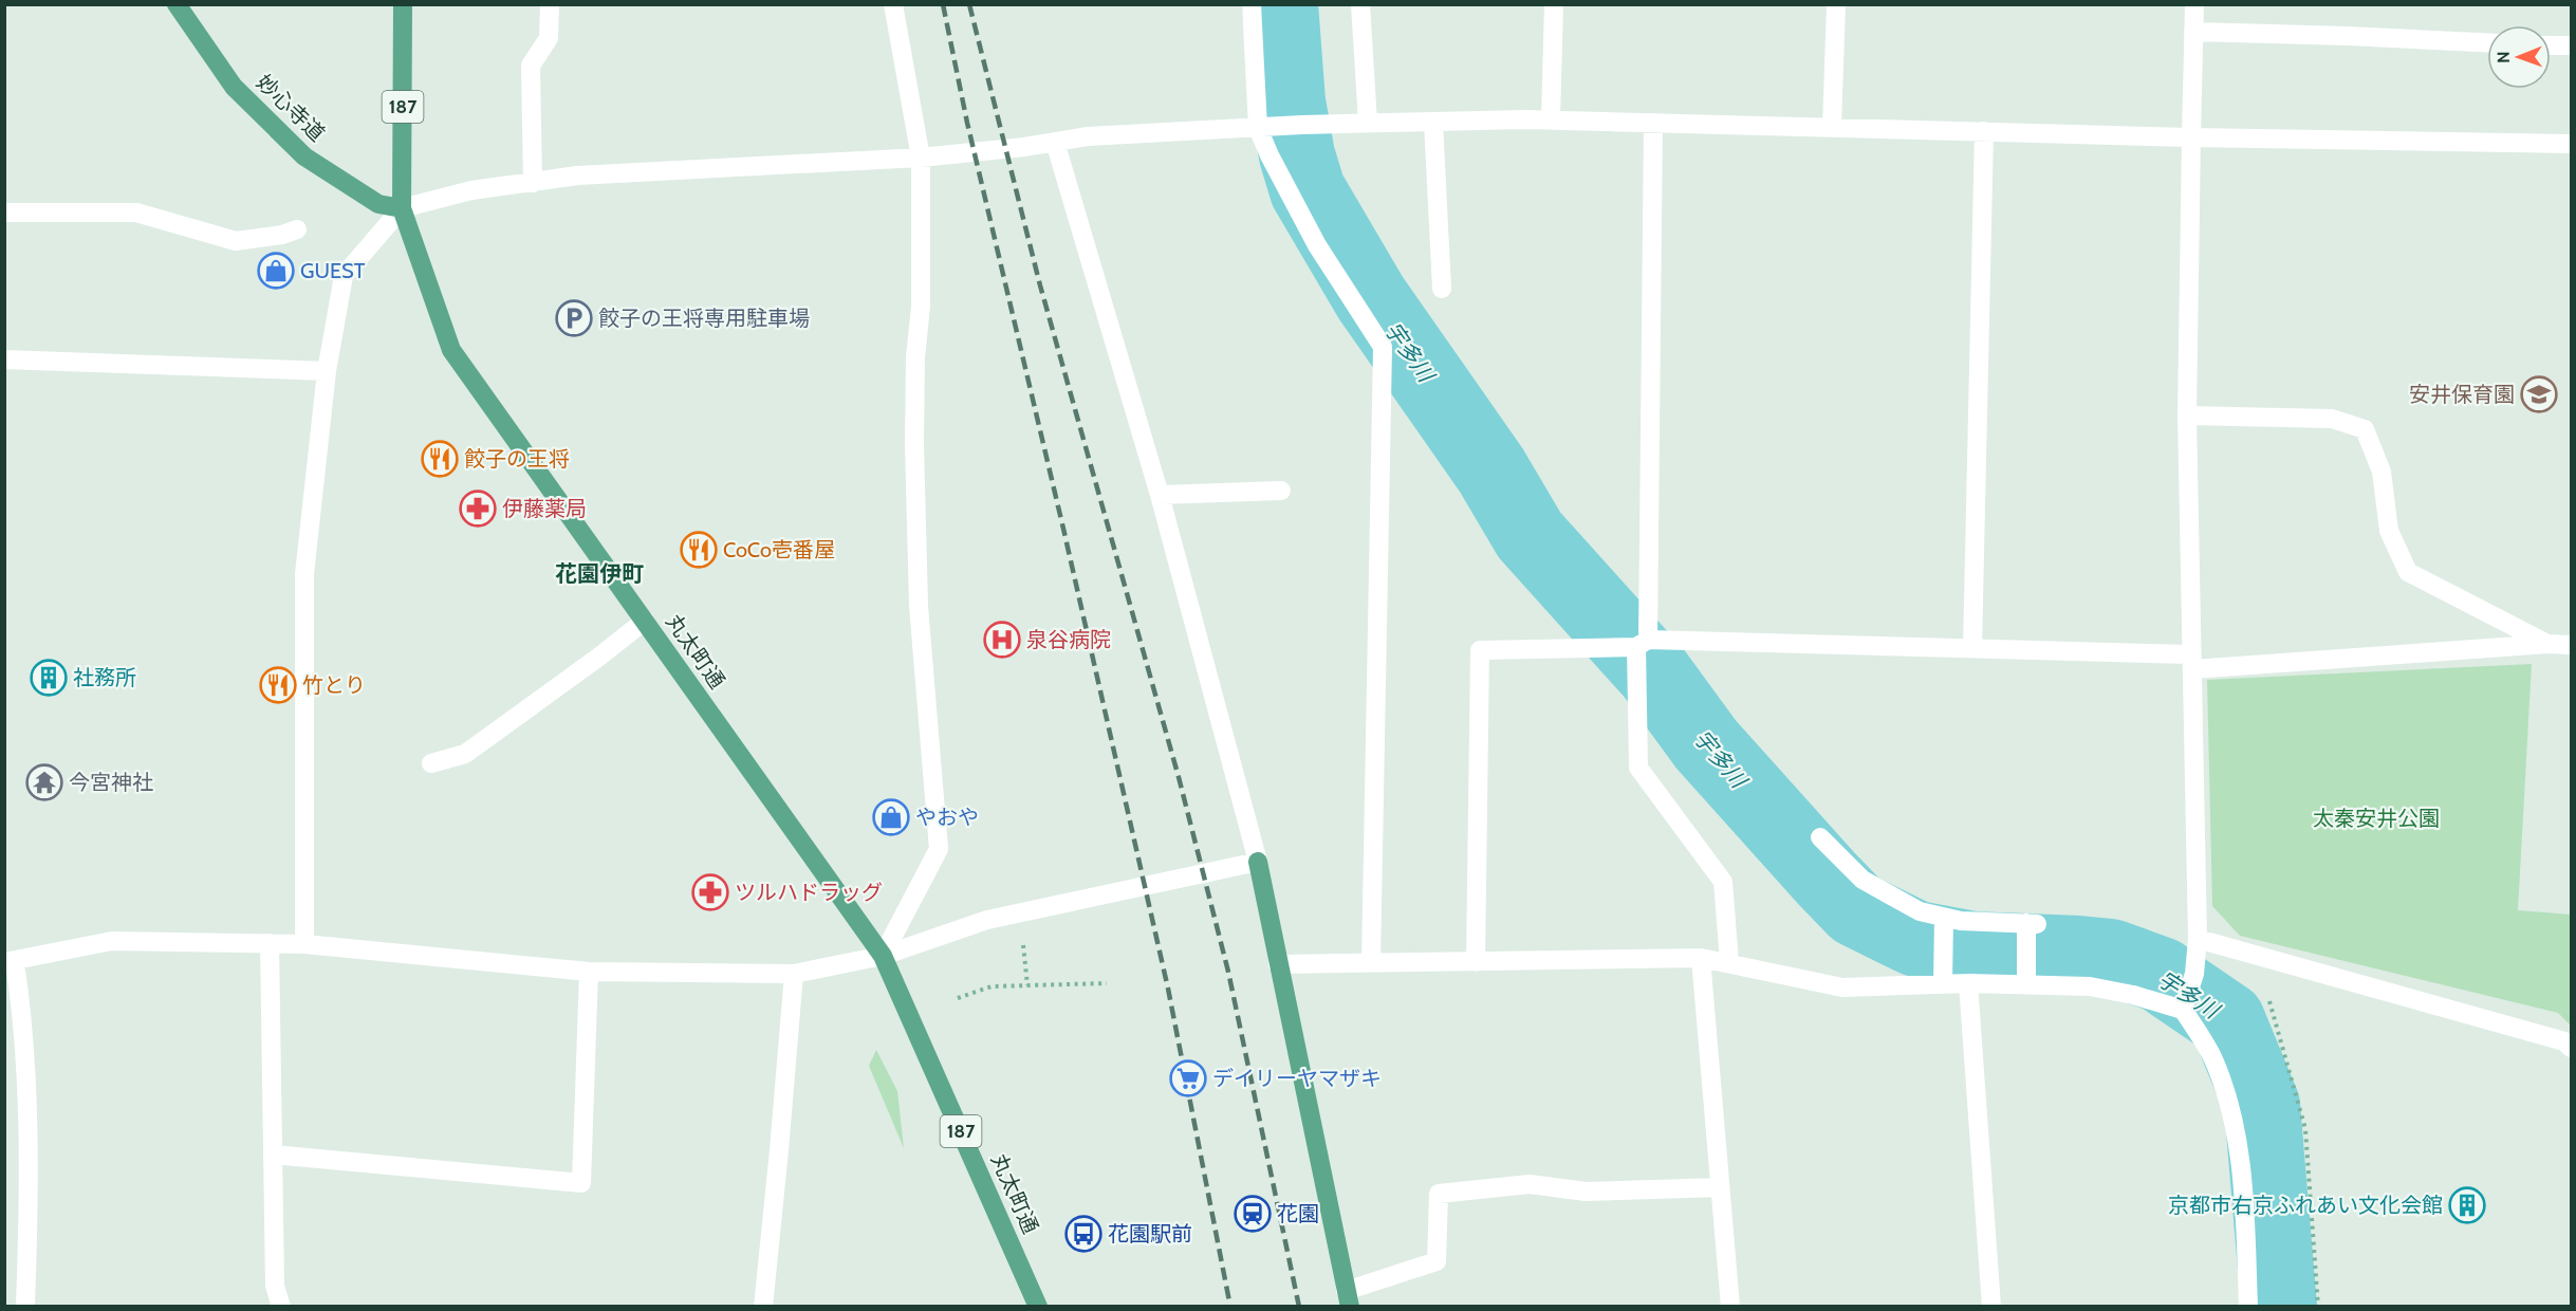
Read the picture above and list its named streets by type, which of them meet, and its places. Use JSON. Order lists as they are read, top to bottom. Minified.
{"streets":{"main road":["187","妙心寺道","丸太町通"]},"crossings":[["妙心寺道","丸太町通"]],"districts":["花園伊町"],"water":["宇多川"],"parks":["太秦安井公園"],"places":{"shop":["GUEST","やおや"],"parking":["餃子の王将専用駐車場"],"school or university":["安井保育園"],"restaurant":["餃子の王将","CoCo壱番屋","竹とり"],"pharmacy":["伊藤薬局","ツルハドラッグ"],"hospital":["泉谷病院"],"building":["社務所","京都市右京ふれあい文化会館"],"temple":["今宮神社"],"supermarket":["デイリーヤマザキ"],"station":["花園"],"bus stop":["花園駅前"]},"north":"left"}
